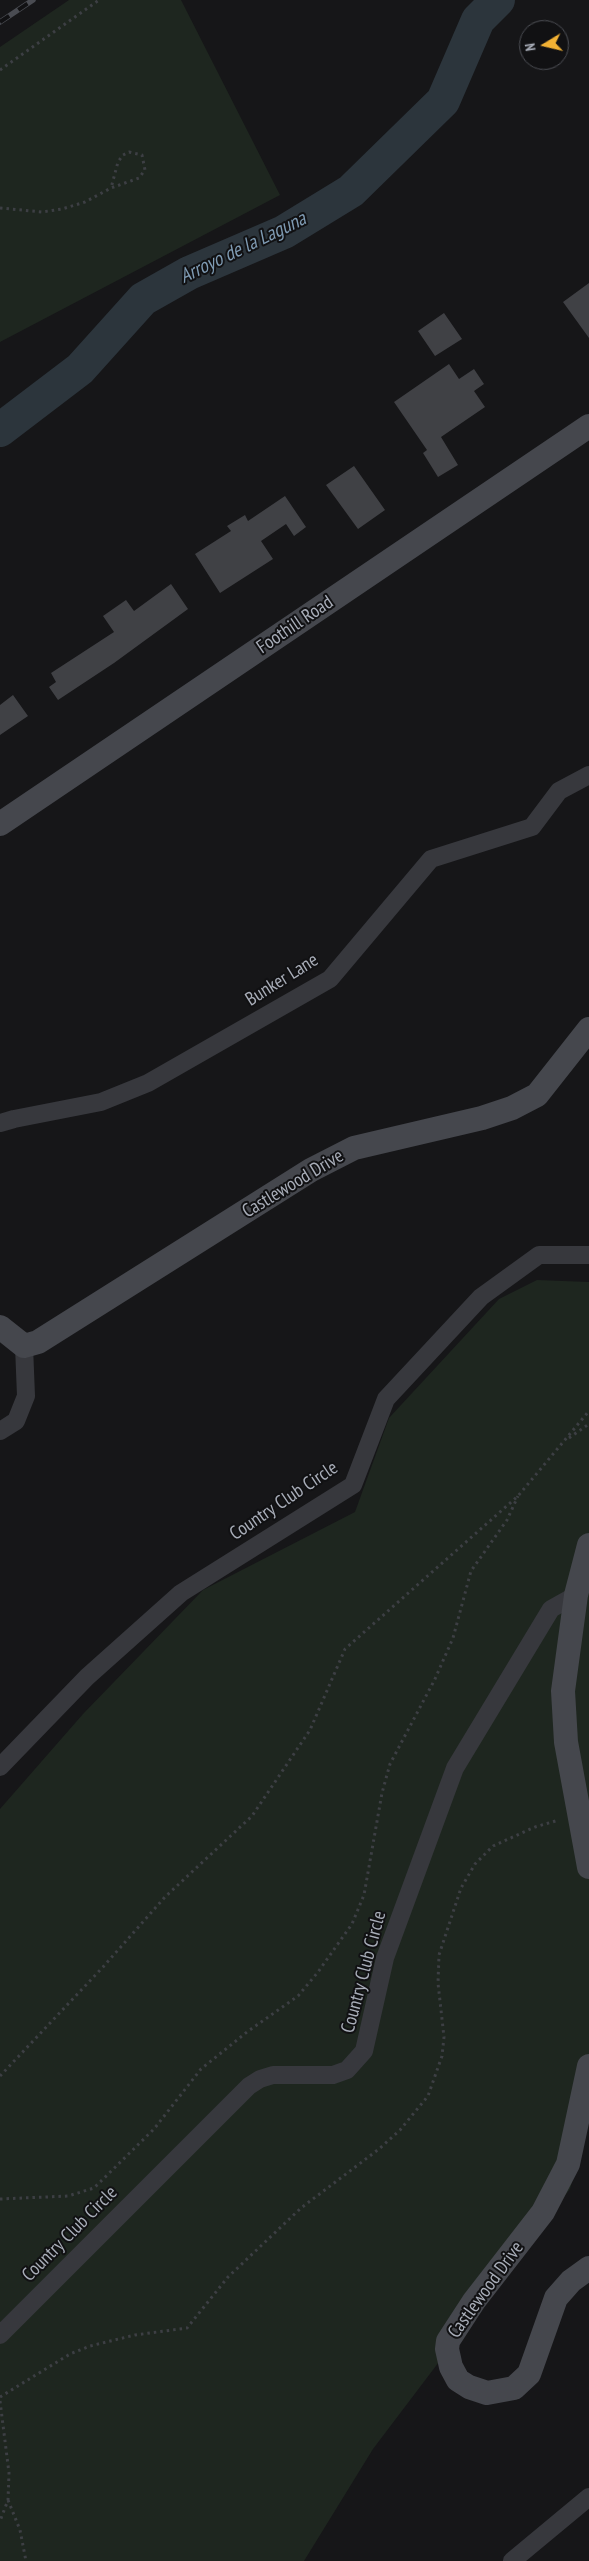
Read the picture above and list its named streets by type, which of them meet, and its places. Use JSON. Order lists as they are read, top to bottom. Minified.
{"streets":{"street":["Foothill Road","Bunker Lane","Castlewood Drive","Country Club Circle"]},"water":["Arroyo de la Laguna"],"north":"left"}
